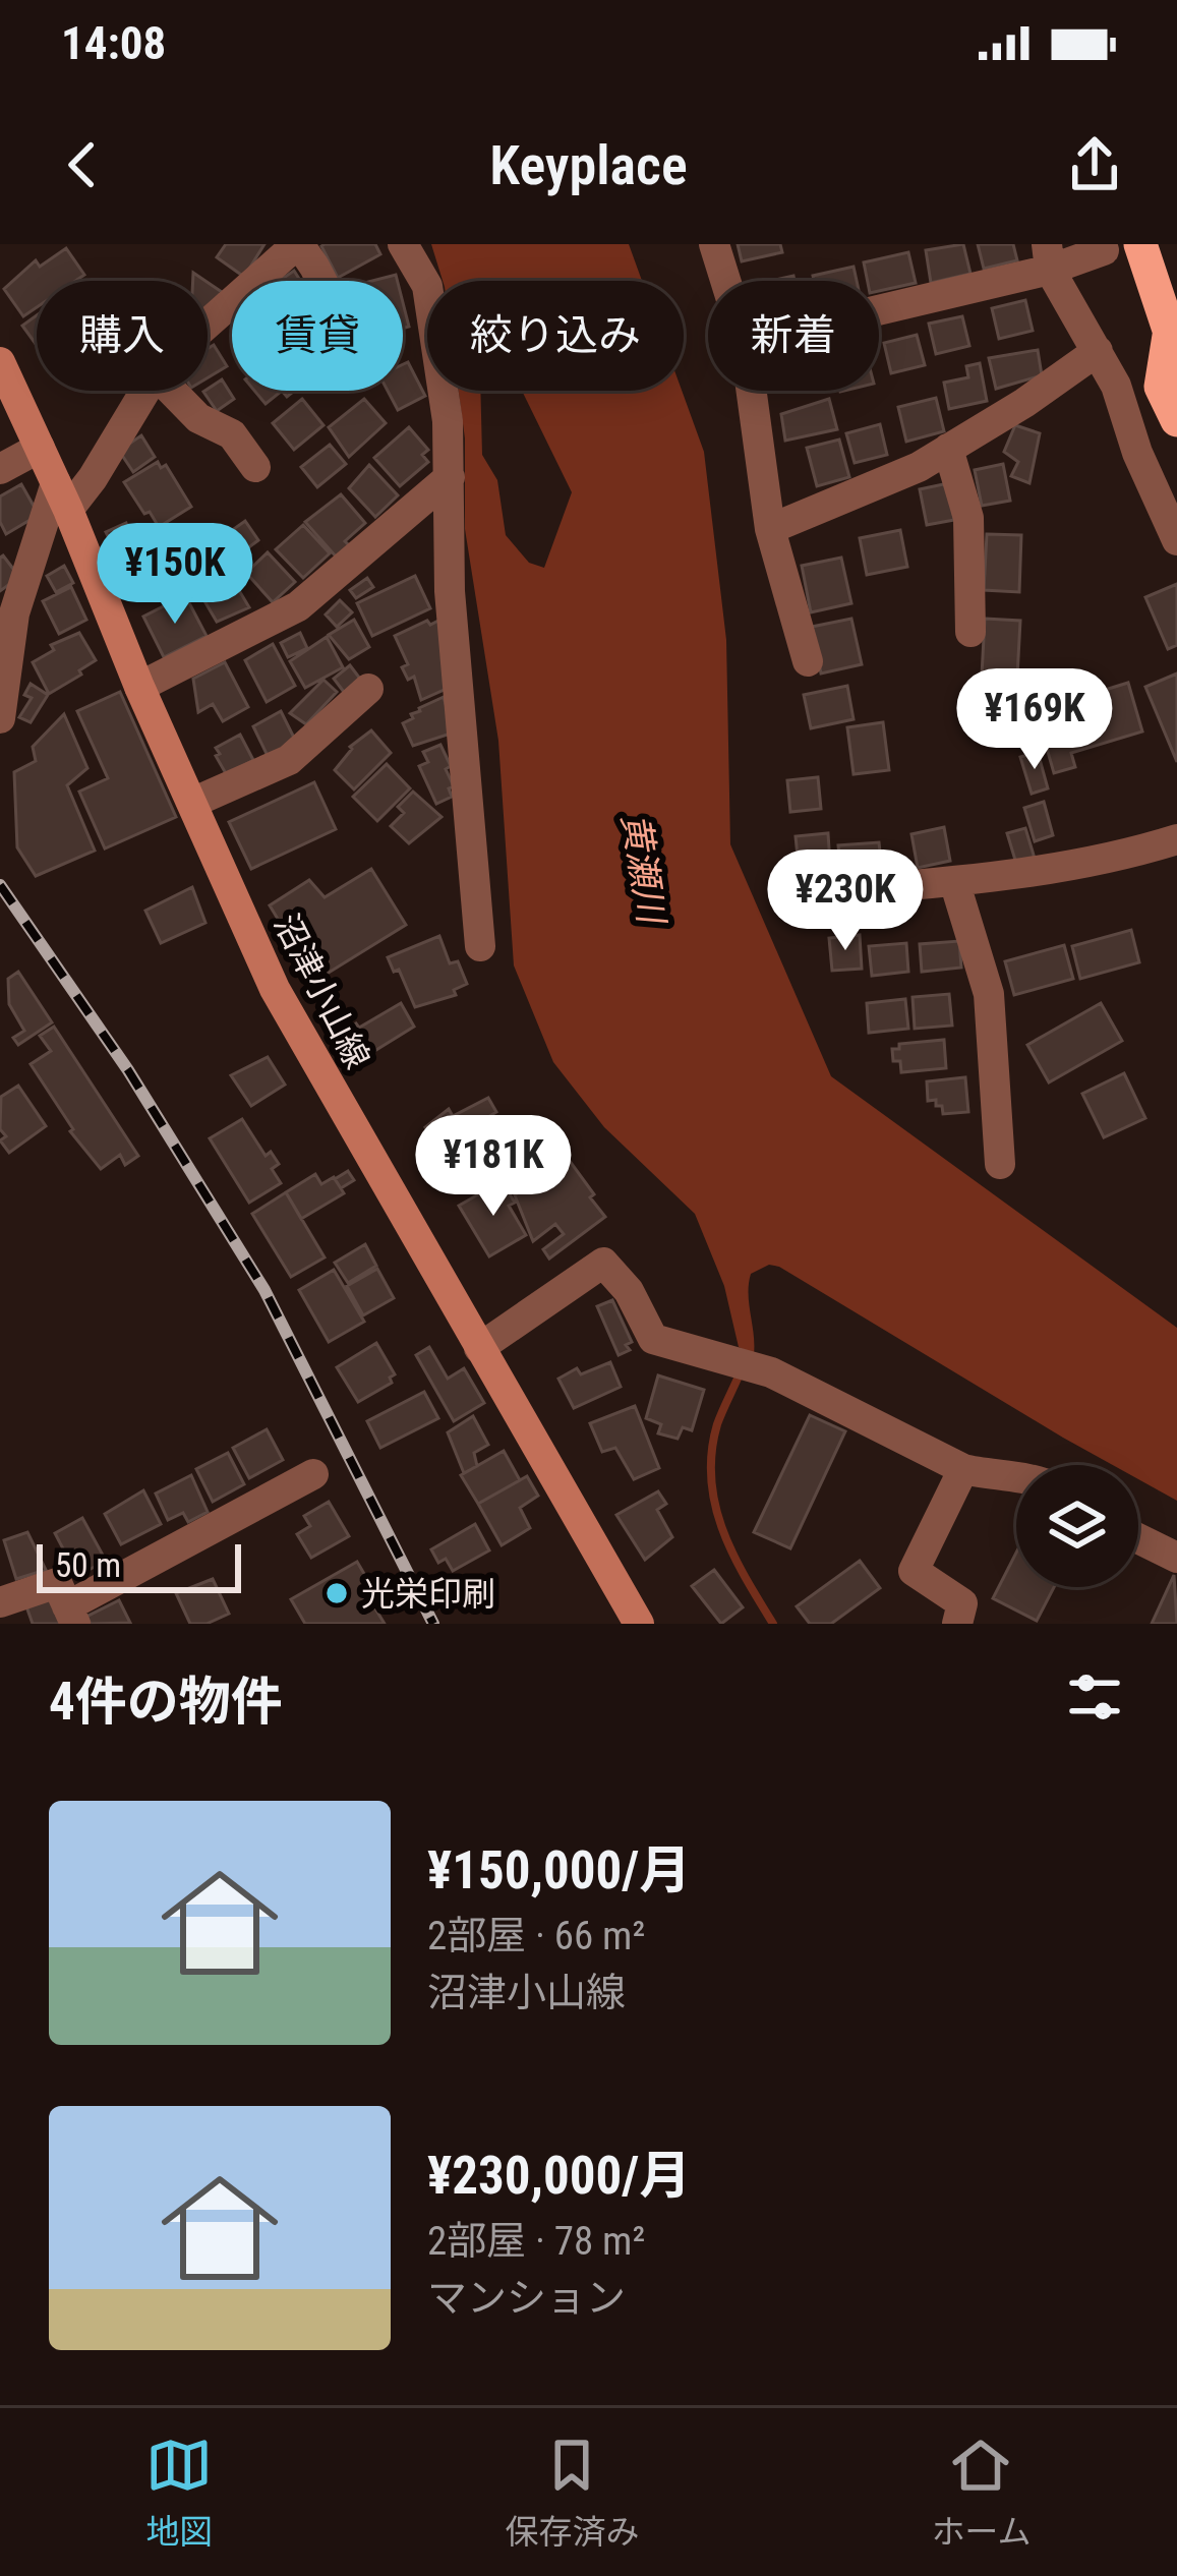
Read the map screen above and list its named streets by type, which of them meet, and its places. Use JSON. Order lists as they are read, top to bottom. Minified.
{"streets":{"main road":["沼津小山線"]},"water":["黄瀬川"],"places":["光栄印刷"],"scale_bar":"50 m","page":{"status":"14:08","header":"Keyplace","chip":["購入","賃貸","絞り込み","新着"],"price":["¥150K","¥169K","¥230K","¥181K"],"scale":"50 m","heading":"4件の物件","list":[{"name":"¥150,000/月","note":"2部屋 · 66 m² · 沼津小山線"},{"name":"¥230,000/月","note":"2部屋 · 78 m² · マンション"}],"tabs":["地図","保存済み","ホーム"]}}
